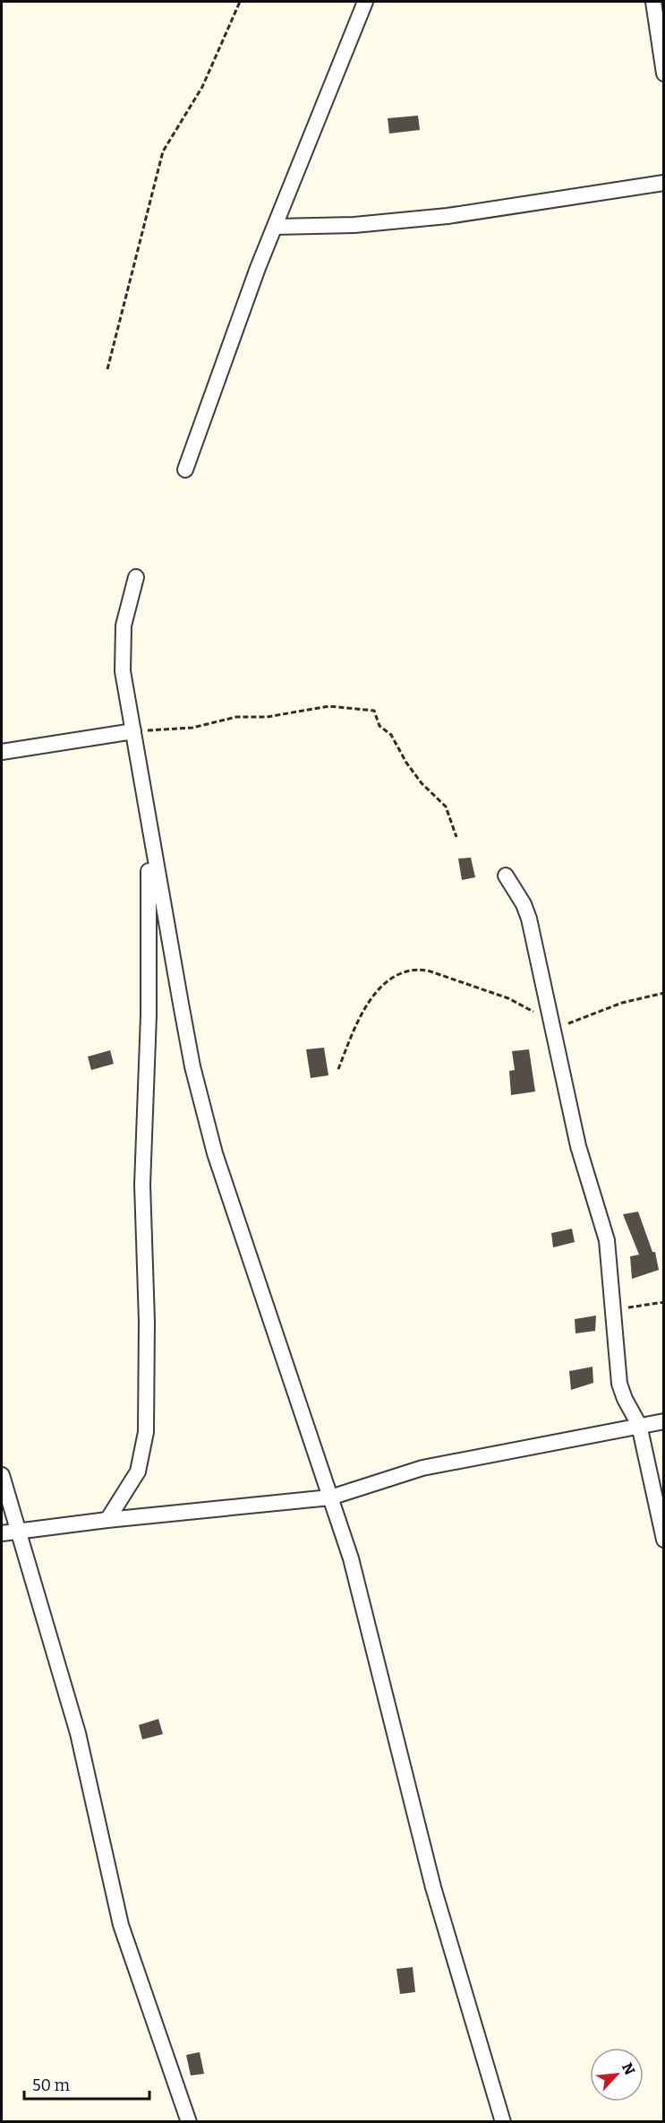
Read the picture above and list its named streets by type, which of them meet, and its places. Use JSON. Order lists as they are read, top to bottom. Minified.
{"scale_bar":"50 m","north":"top right"}
